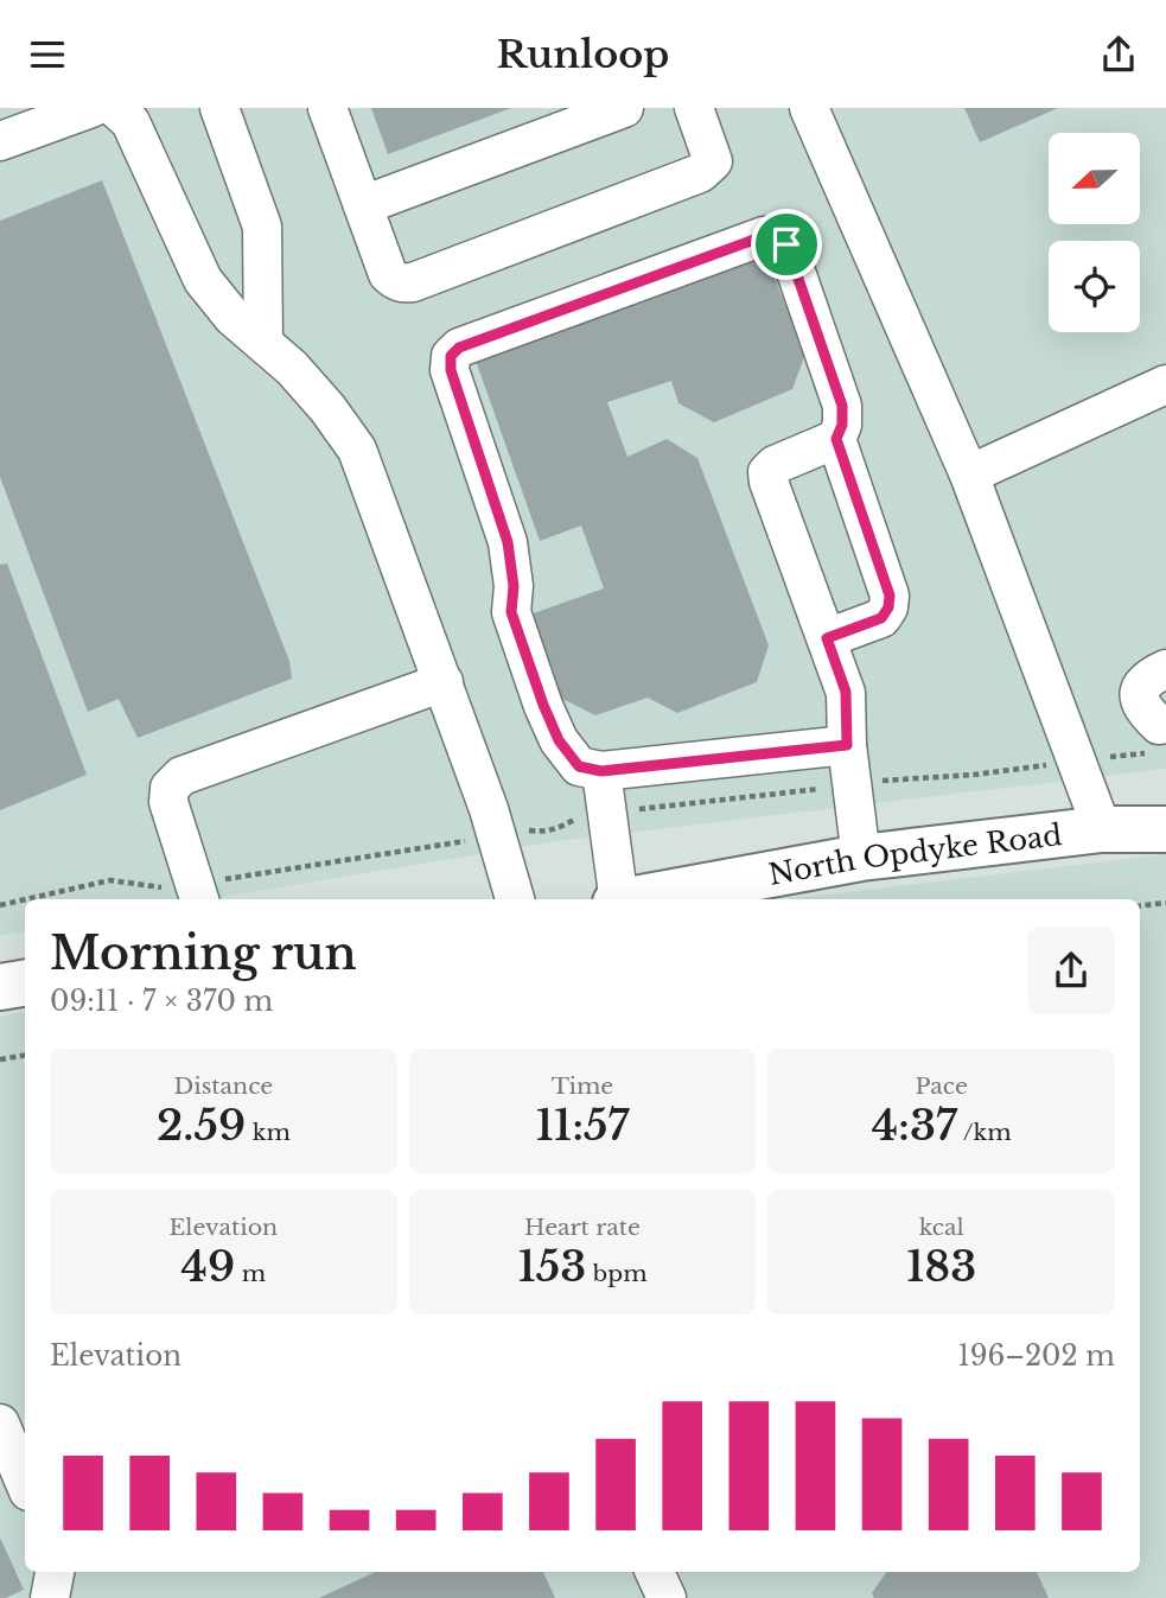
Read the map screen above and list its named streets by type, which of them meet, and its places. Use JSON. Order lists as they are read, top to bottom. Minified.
{"streets":{"main road":["North Opdyke Road"]},"north":"left","page":{"header":"Runloop","heading":["Morning run","09:11 · 7 × 370 m"],"stats":[["Distance","2.59 km"],["Time","11:57"],["Pace","4:37 /km"],["Elevation","49 m"],["Heart rate","153 bpm"],["kcal","183"]],"chart":["Elevation","196–202 m"]}}
